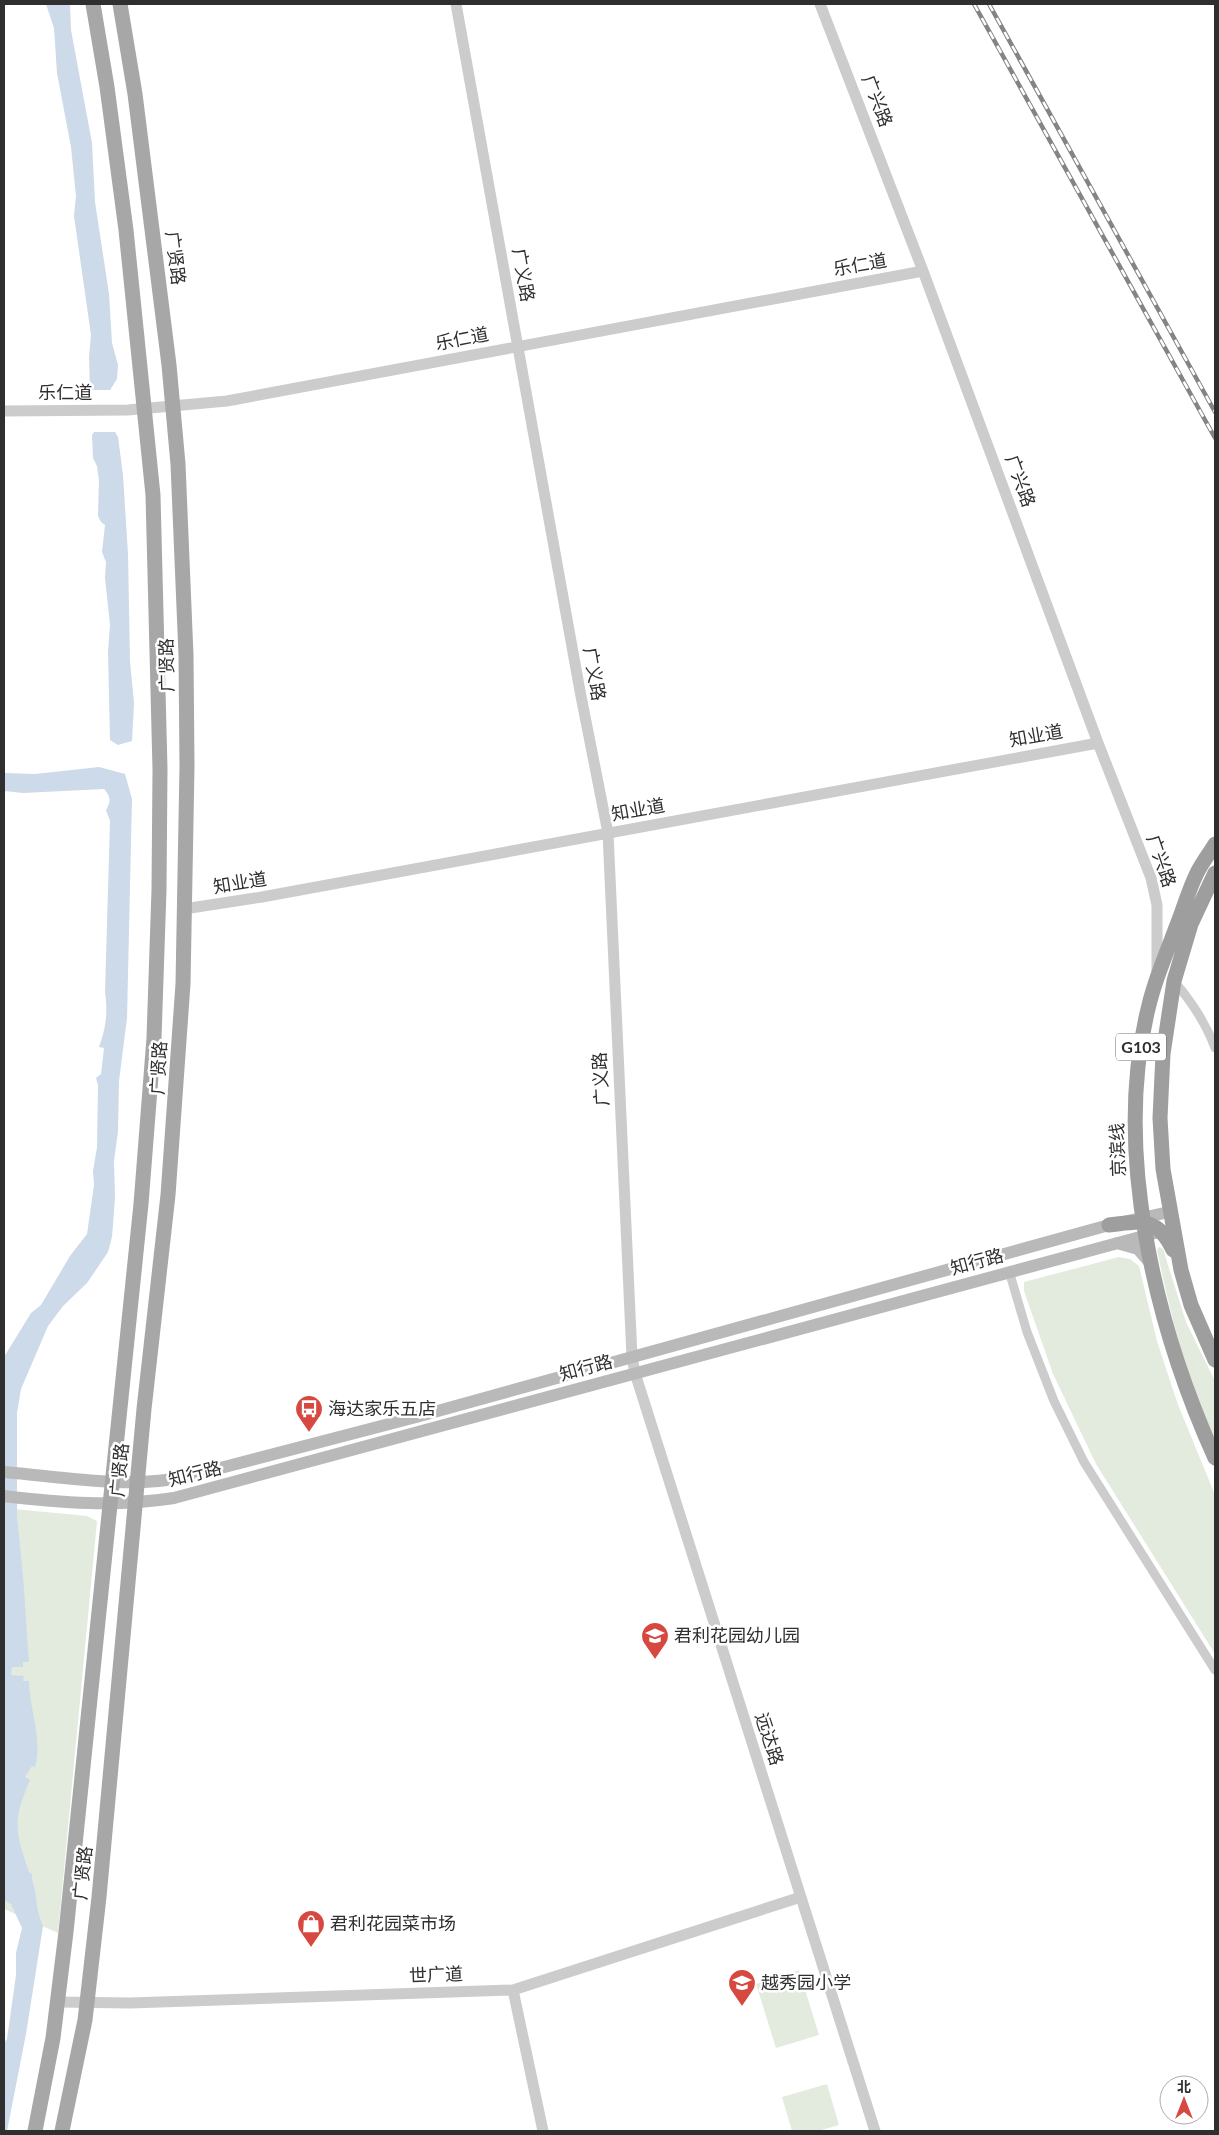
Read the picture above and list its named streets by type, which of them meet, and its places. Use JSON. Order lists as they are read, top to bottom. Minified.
{"streets":{"highway":["G103","京滨线"],"main road":["广贤路","知行路"],"street":["广兴路","乐仁道","广义路","知业道","远达路","世广道"]},"crossings":[["广兴路","乐仁道"],["广兴路","知业道"],["广兴路","京滨线"],["广贤路","乐仁道"],["广贤路","知业道"],["广贤路","知行路"],["广贤路","世广道"],["乐仁道","广义路"],["广义路","知业道"],["广义路","知行路"],["广义路","远达路"],["G103","知行路"],["京滨线","知行路"],["知行路","远达路"],["远达路","世广道"]],"places":{"bus stop":["海达家乐五店"],"school or university":["君利花园幼儿园","越秀园小学"],"shop":["君利花园菜市场"]},"north":"top"}
